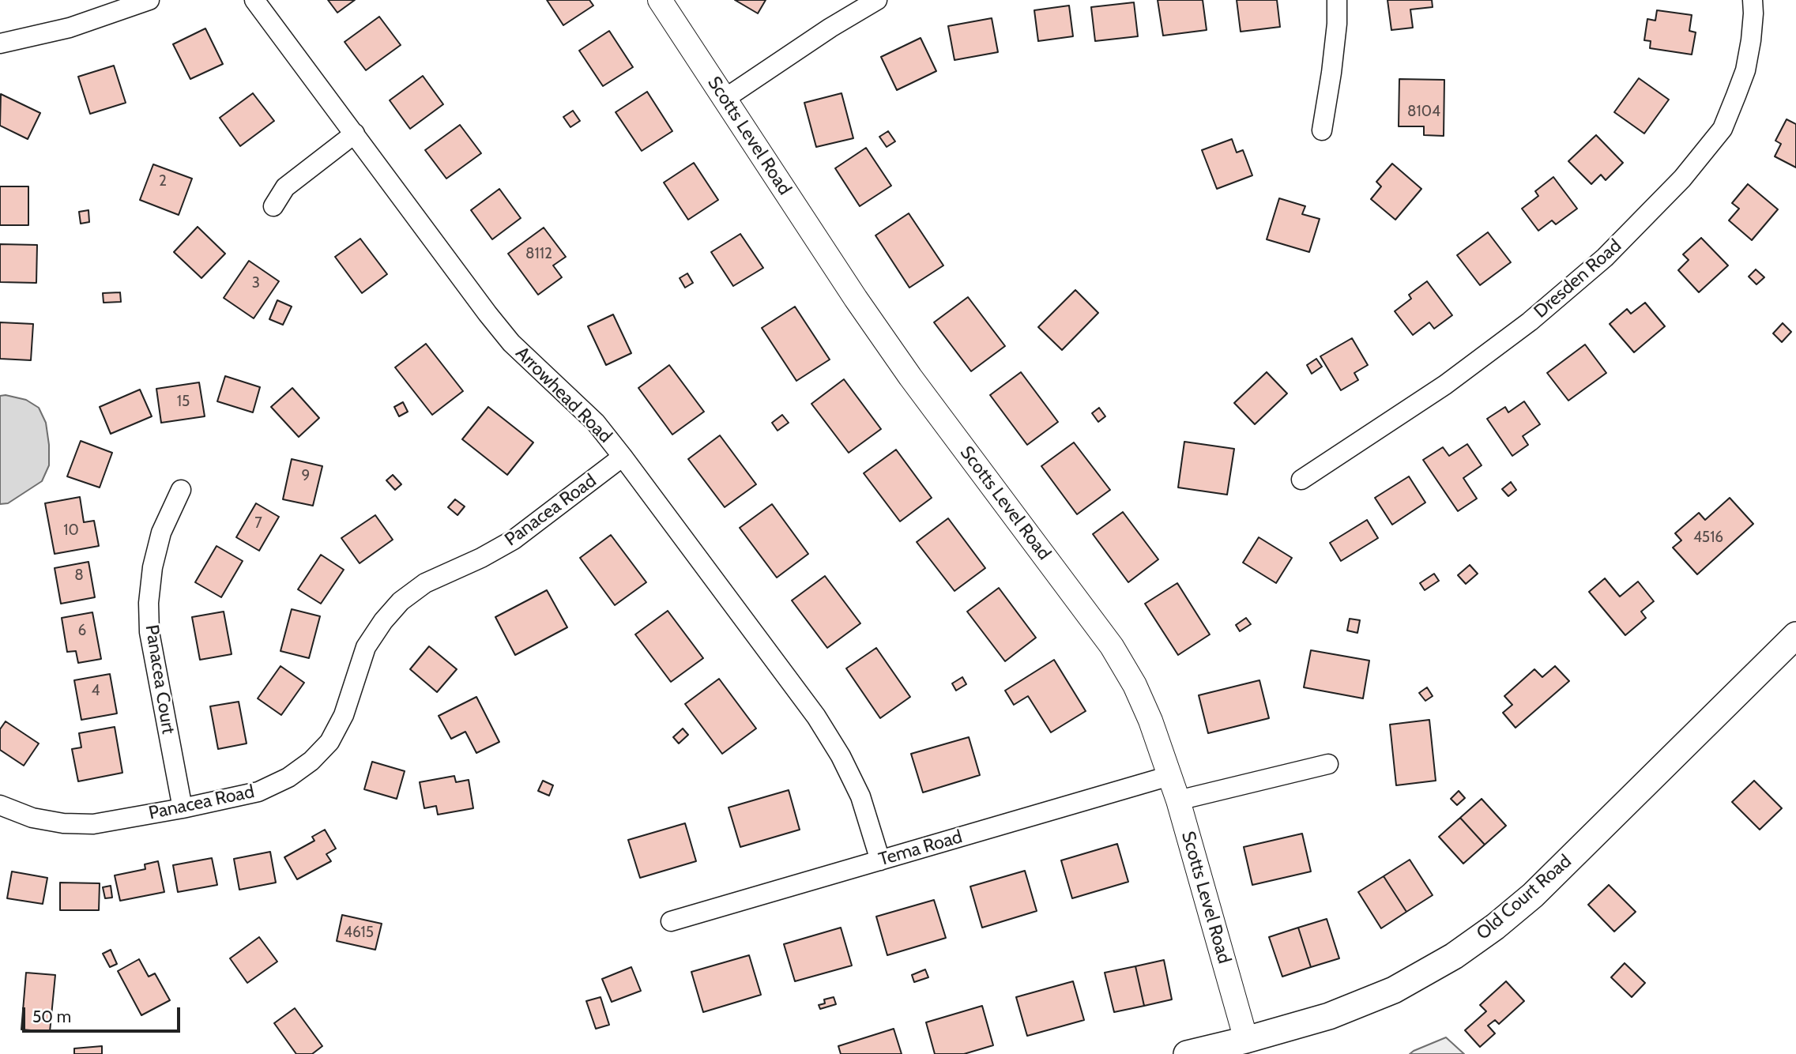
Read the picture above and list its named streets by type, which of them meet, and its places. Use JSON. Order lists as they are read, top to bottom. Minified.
{"streets":{"main road":["Old Court Road"],"street":["Scotts Level Road","Dresden Road","Arrowhead Road","Panacea Road","Panacea Court","Tema Road"]},"crossings":[["Scotts Level Road","Tema Road"],["Scotts Level Road","Old Court Road"],["Arrowhead Road","Panacea Road"],["Arrowhead Road","Tema Road"],["Panacea Road","Panacea Court"]],"house_numbers":["8104","2","8112","3","15","9","7","10","4516","8","6","4","4615"],"scale_bar":"50 m"}
